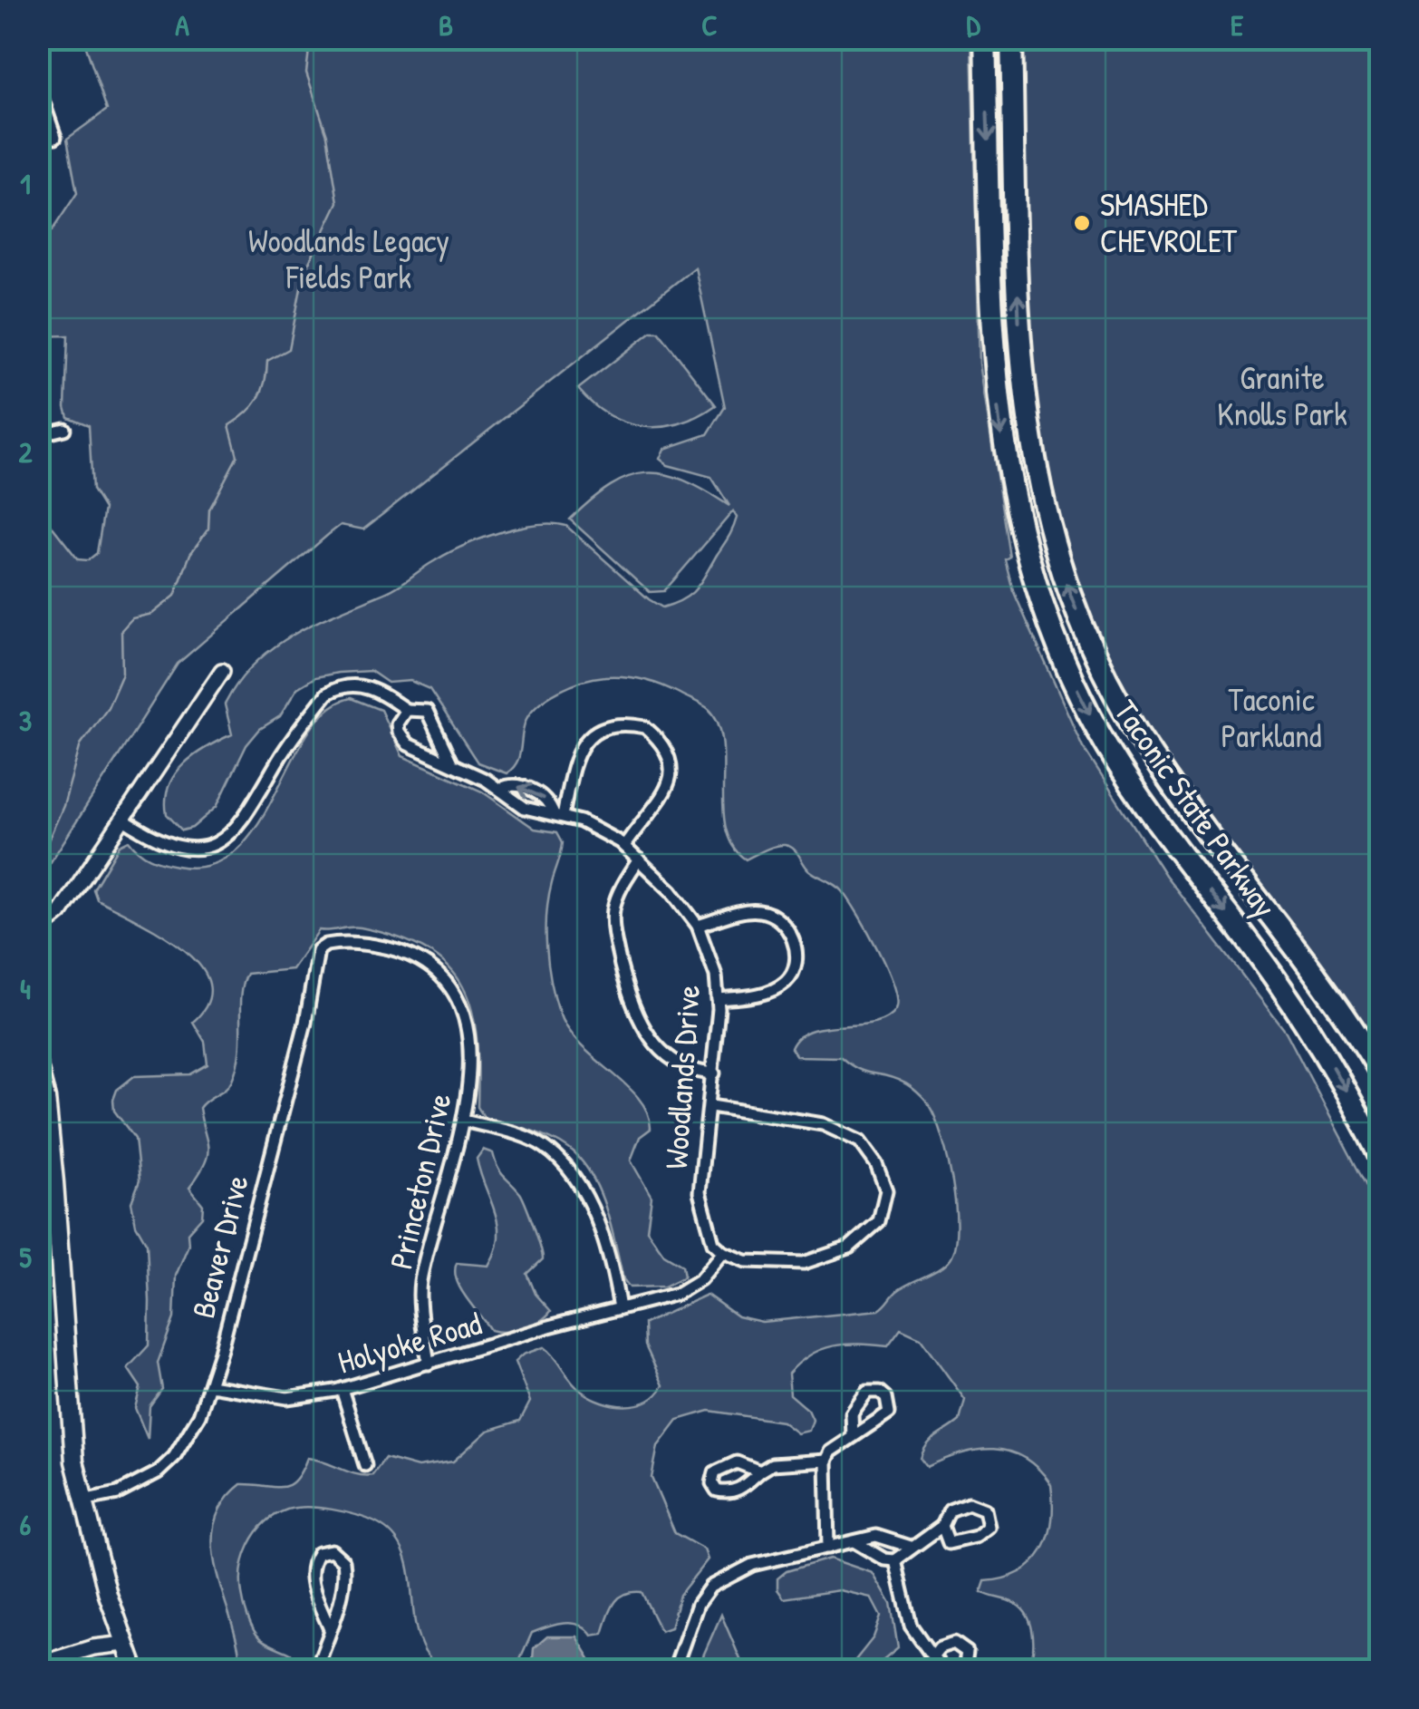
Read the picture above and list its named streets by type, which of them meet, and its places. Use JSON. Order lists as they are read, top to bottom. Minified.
{"streets":{"highway":["Taconic State Parkway"],"street":["Woodlands Drive","Princeton Drive","Beaver Drive","Holyoke Road"]},"crossings":[["Woodlands Drive","Holyoke Road"],["Princeton Drive","Beaver Drive"],["Princeton Drive","Holyoke Road"],["Beaver Drive","Holyoke Road"]],"parks":["Woodlands Legacy Fields Park","Granite Knolls Park","Taconic Parkland"],"places":["SMASHED CHEVROLET"],"grid":{"columns":["A","B","C","D","E"],"rows":["1","2","3","4","5","6"]}}
